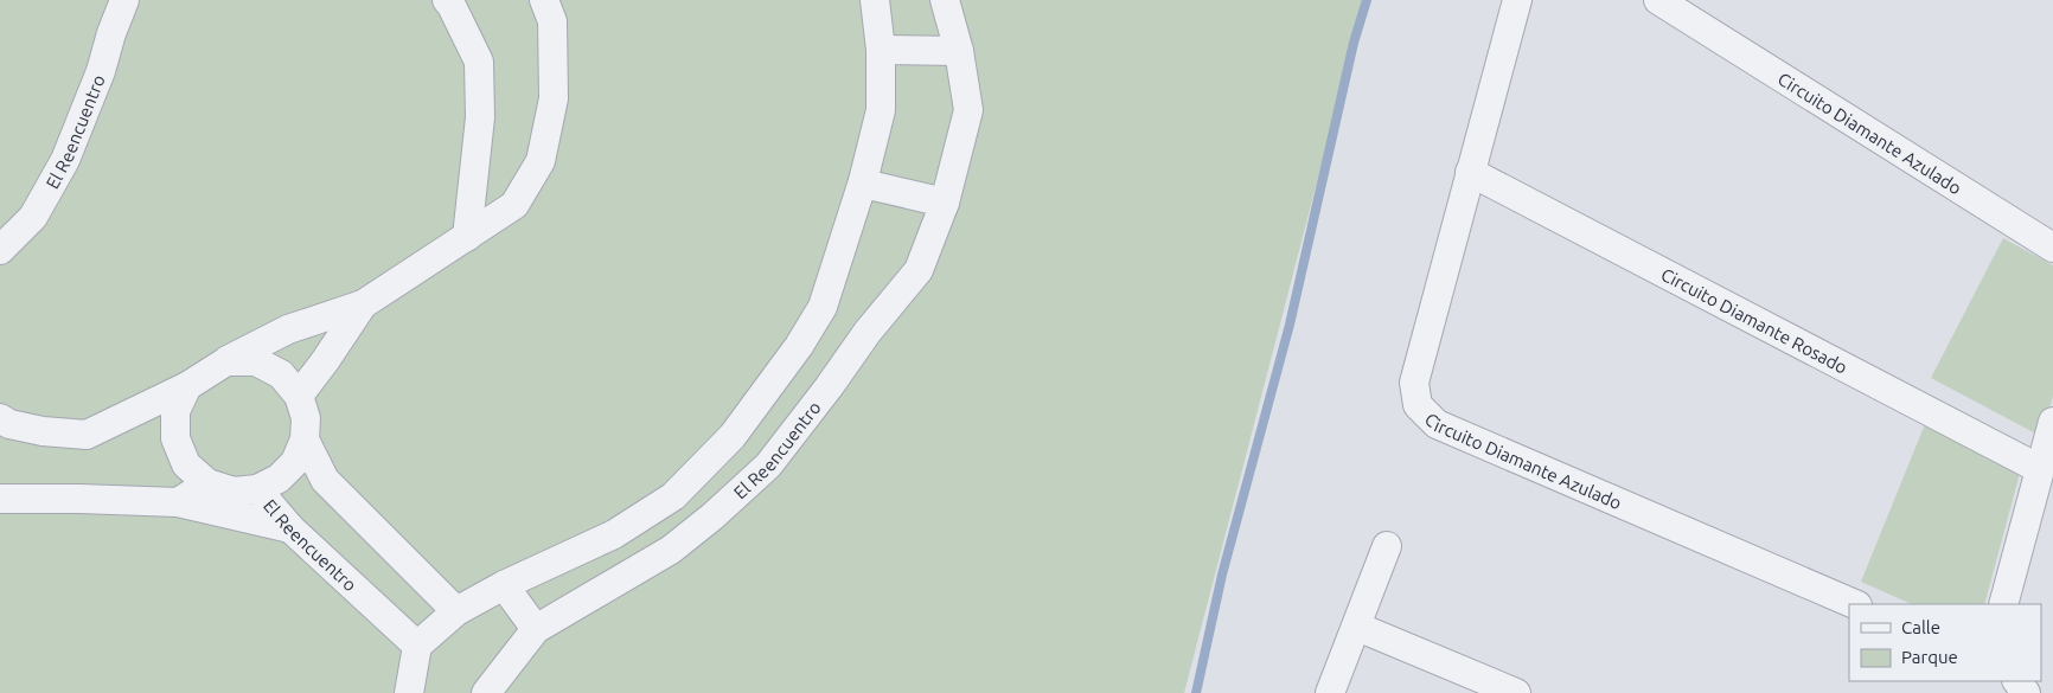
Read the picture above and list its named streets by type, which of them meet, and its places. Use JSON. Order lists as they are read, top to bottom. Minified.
{"streets":{"street":["El Reencuentro","Circuito Diamante Azulado","Circuito Diamante Rosado"]},"crossings":[["Circuito Diamante Azulado","Circuito Diamante Rosado"]],"legend":["Calle","Parque"]}
